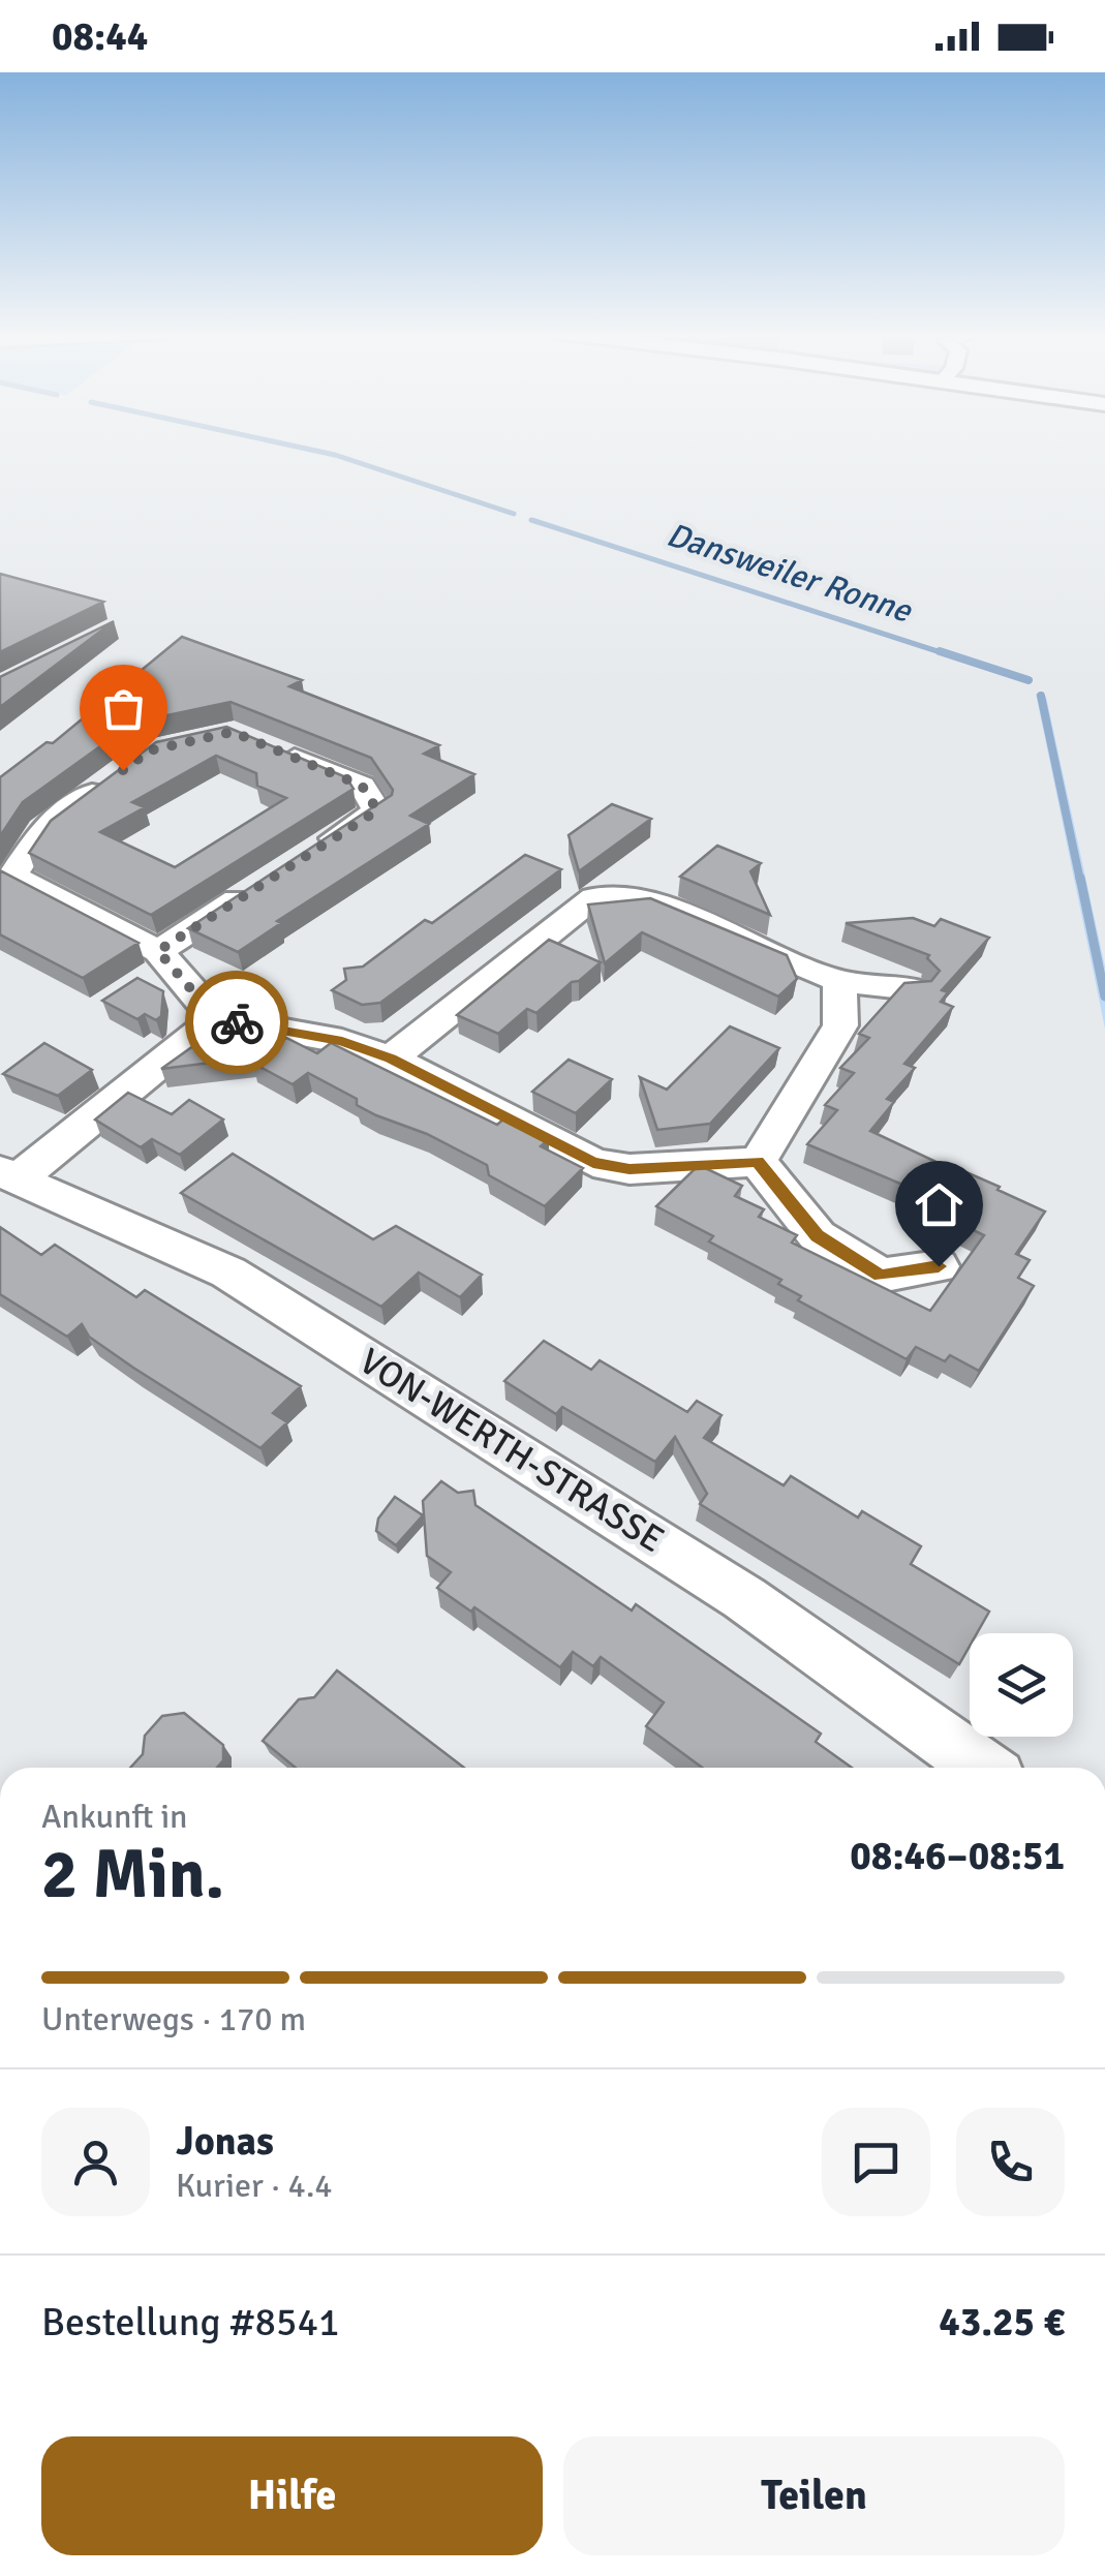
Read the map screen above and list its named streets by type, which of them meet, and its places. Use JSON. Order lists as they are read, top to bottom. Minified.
{"streets":{"street":["VON-WERTH-STRASSE"]},"water":["Dansweiler Ronne"],"page":{"status":"08:44","heading":["2 Min.","Ankunft in","08:46–08:51"],"panel":["Jonas","Kurier · 4.4","Bestellung #8541","43.25 €"],"bar":"Unterwegs · 170 m","buttons":["Hilfe","Teilen"]}}
